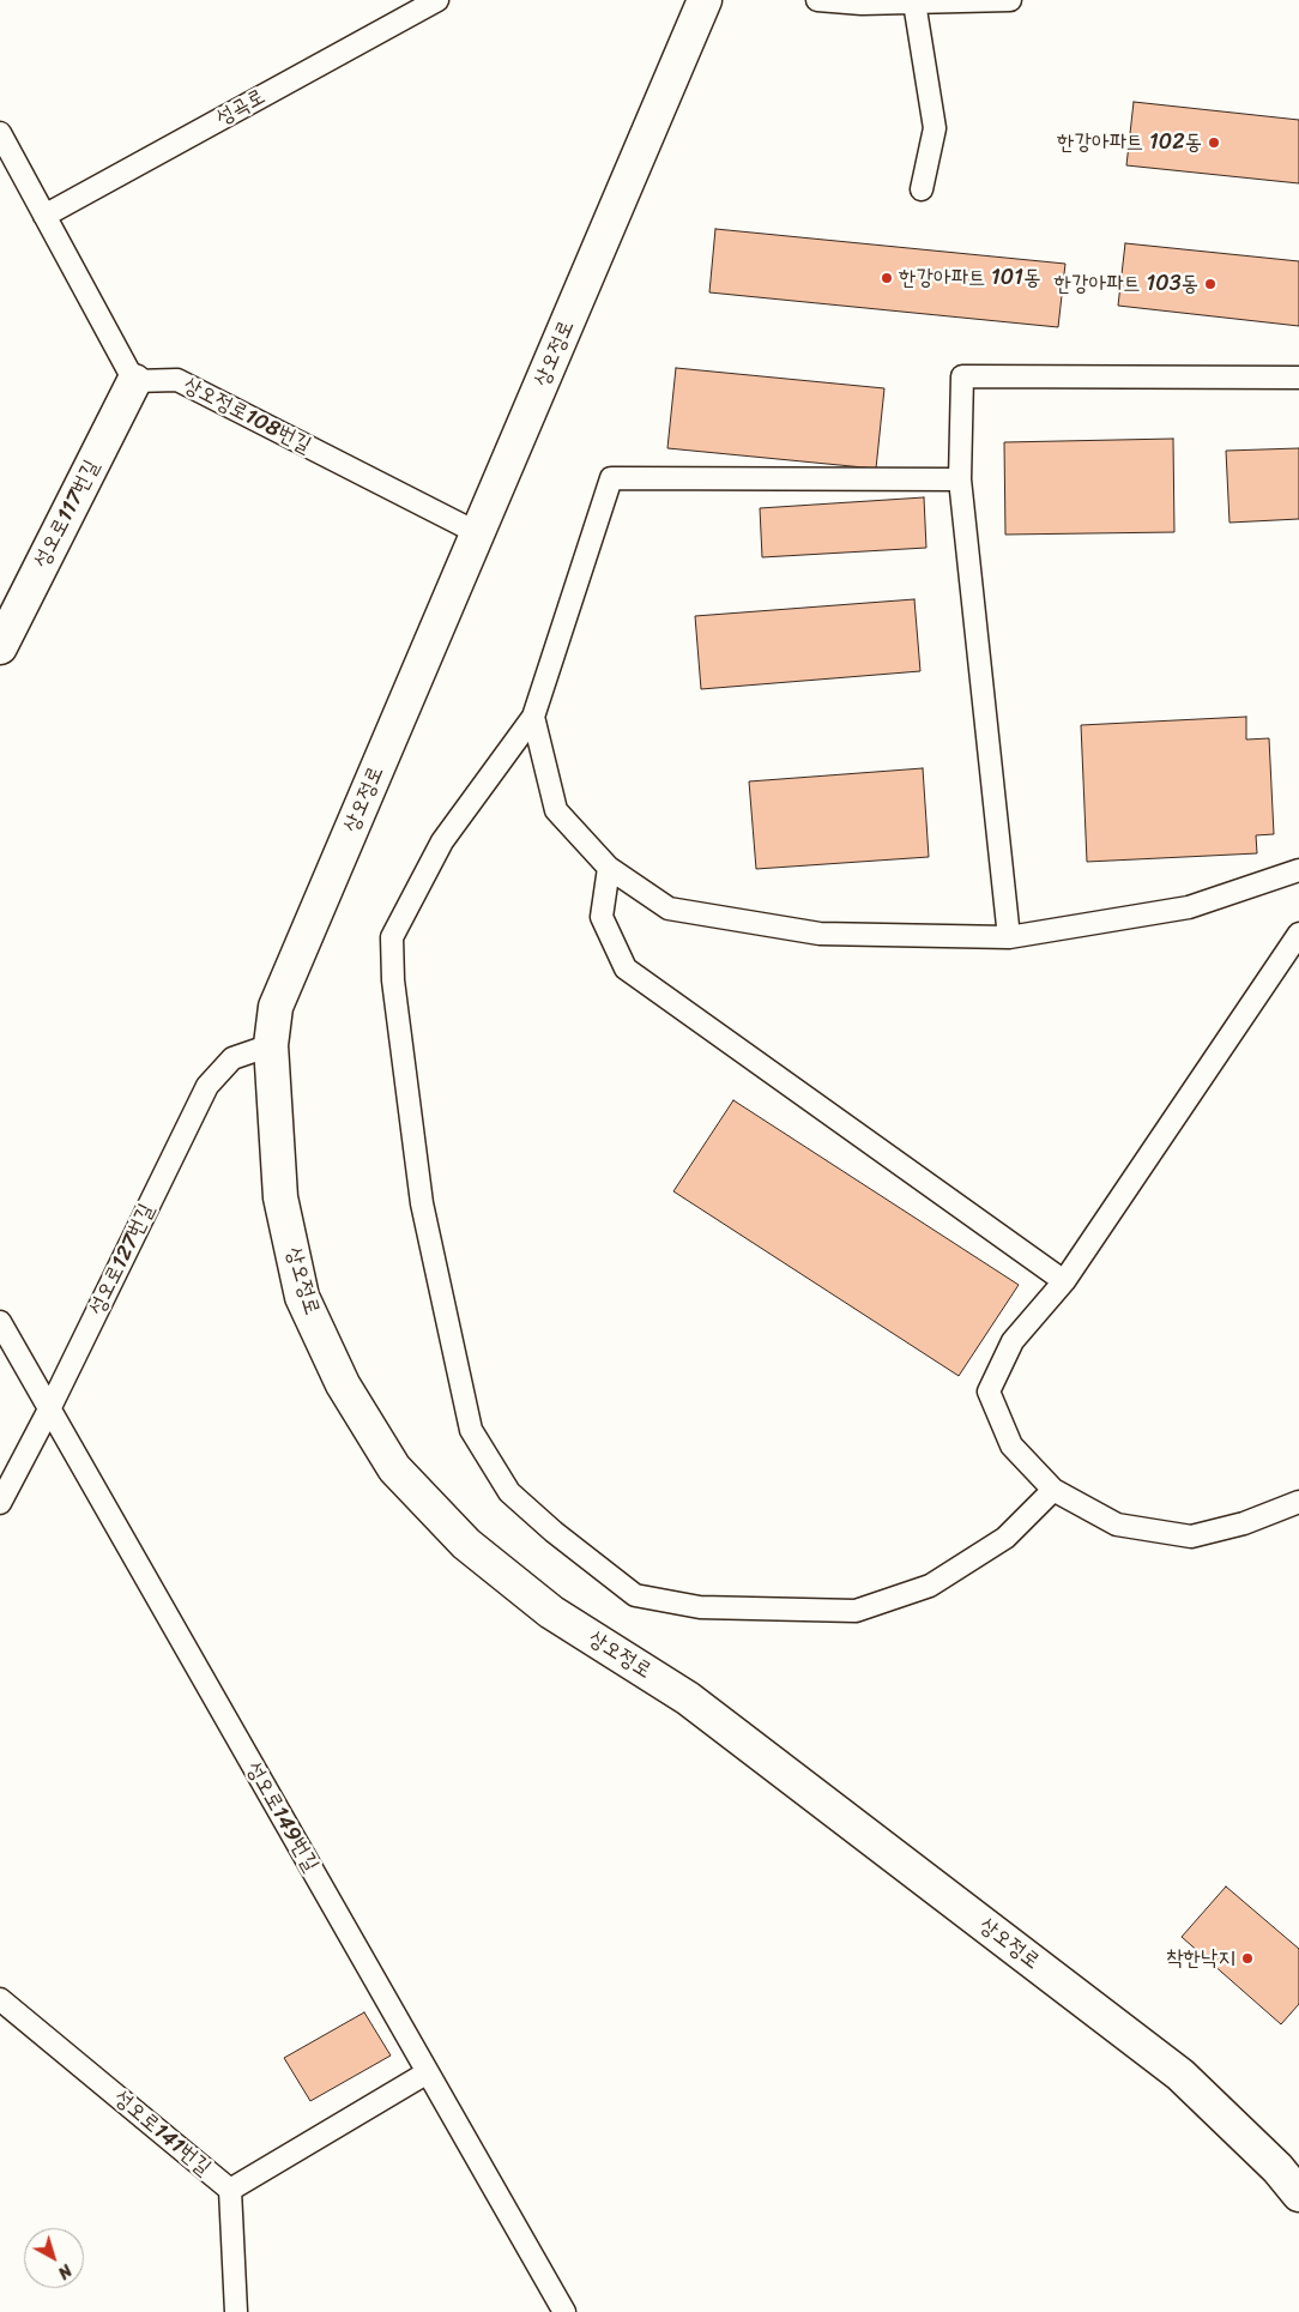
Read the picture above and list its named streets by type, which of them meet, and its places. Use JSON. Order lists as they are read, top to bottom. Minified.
{"streets":{"street":["상오정로","성오로117번길"],"lane":["성곡로","상오정로108번길","성오로127번길","성오로149번길","성오로141번길"]},"crossings":[["상오정로","상오정로108번길"],["상오정로","성오로127번길"],["상오정로108번길","성오로117번길"],["성오로127번길","성오로149번길"]],"places":["한강아파트 102동","한강아파트 101동","한강아파트 103동","착한낙지"],"north":"bottom right"}
